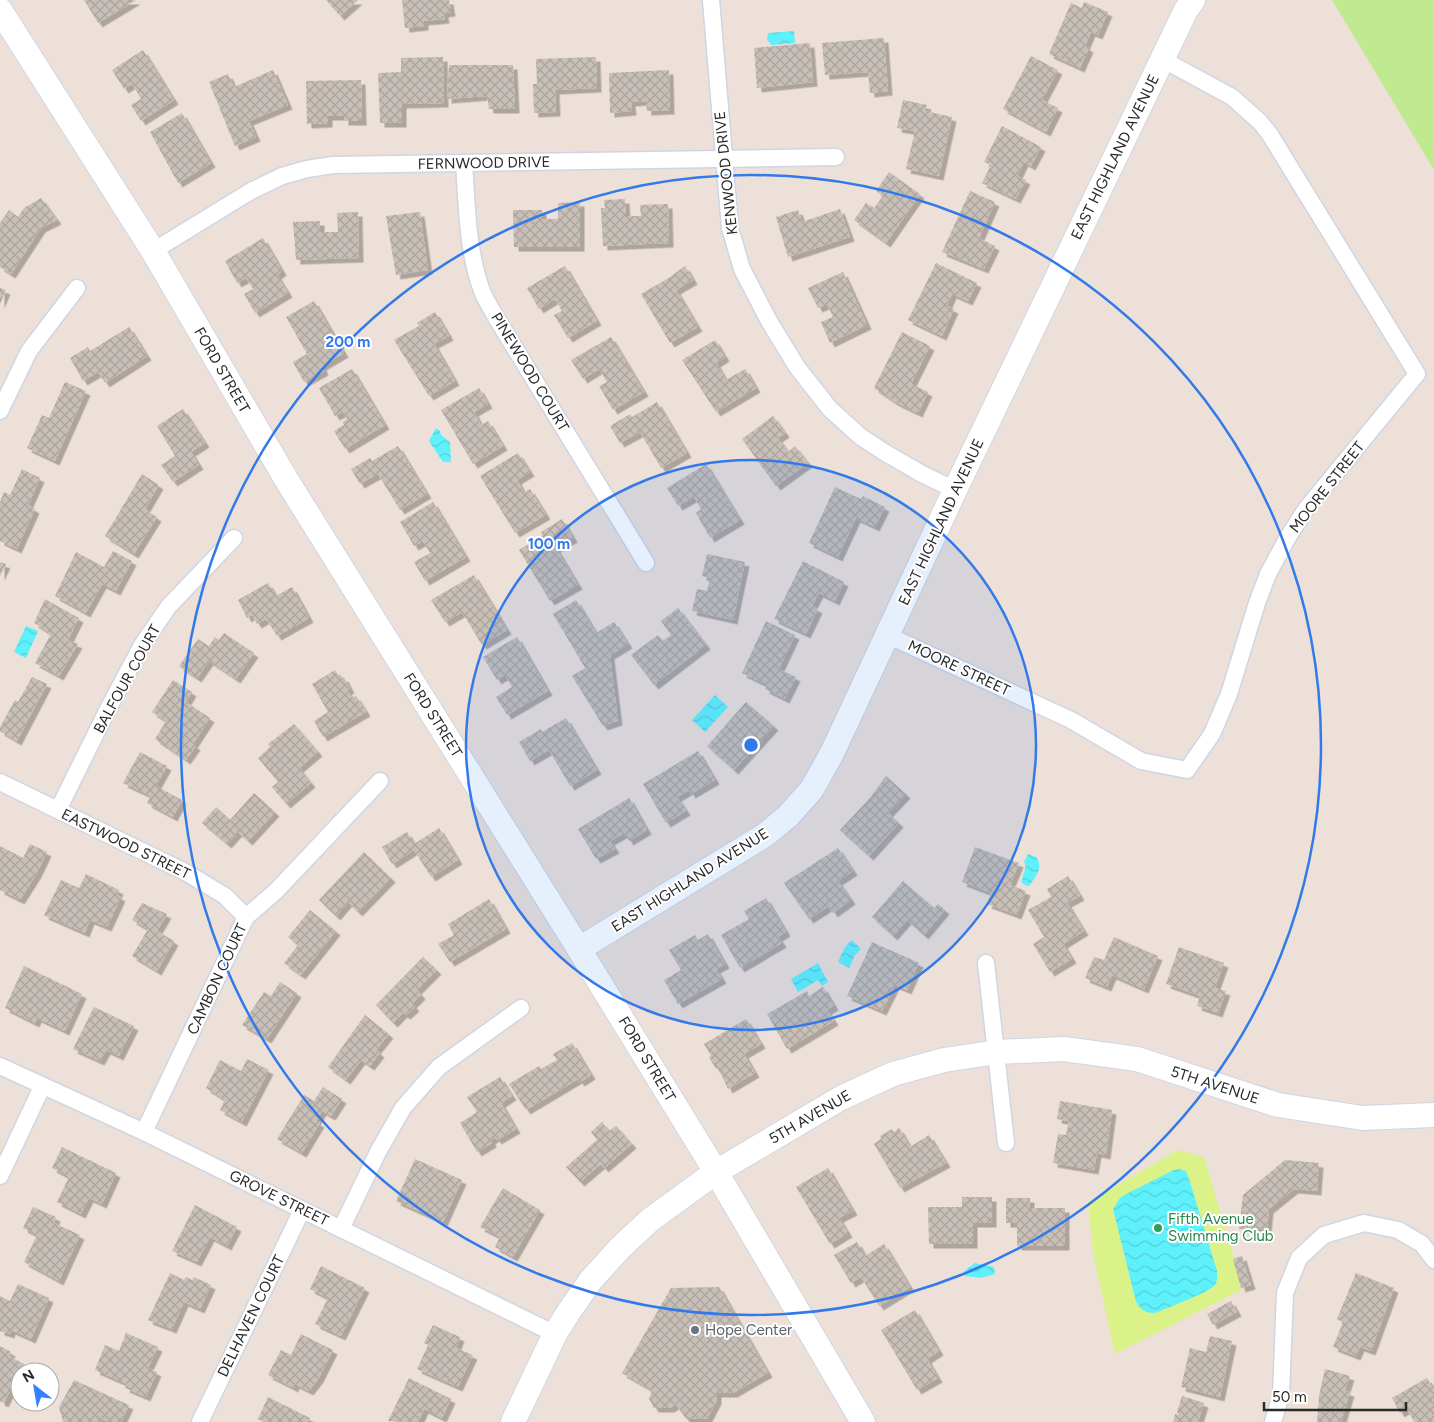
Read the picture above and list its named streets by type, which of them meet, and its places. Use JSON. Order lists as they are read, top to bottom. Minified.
{"streets":{"main road":["EAST HIGHLAND AVENUE","FORD STREET","5TH AVENUE"],"street":["FERNWOOD DRIVE","KENWOOD DRIVE","PINEWOOD COURT","MOORE STREET","BALFOUR COURT","EASTWOOD STREET","CAMBON COURT","GROVE STREET","DELHAVEN COURT"]},"crossings":[["EAST HIGHLAND AVENUE","KENWOOD DRIVE"],["EAST HIGHLAND AVENUE","FORD STREET"],["EAST HIGHLAND AVENUE","MOORE STREET"],["FERNWOOD DRIVE","KENWOOD DRIVE"],["FERNWOOD DRIVE","FORD STREET"],["FERNWOOD DRIVE","PINEWOOD COURT"],["FORD STREET","5TH AVENUE"],["BALFOUR COURT","EASTWOOD STREET"],["EASTWOOD STREET","CAMBON COURT"],["CAMBON COURT","GROVE STREET"],["GROVE STREET","DELHAVEN COURT"]],"places":["Fifth Avenue Swimming Club","Hope Center"],"scale_bar":"50 m","north":"top left","rings":["200 m","100 m"]}
